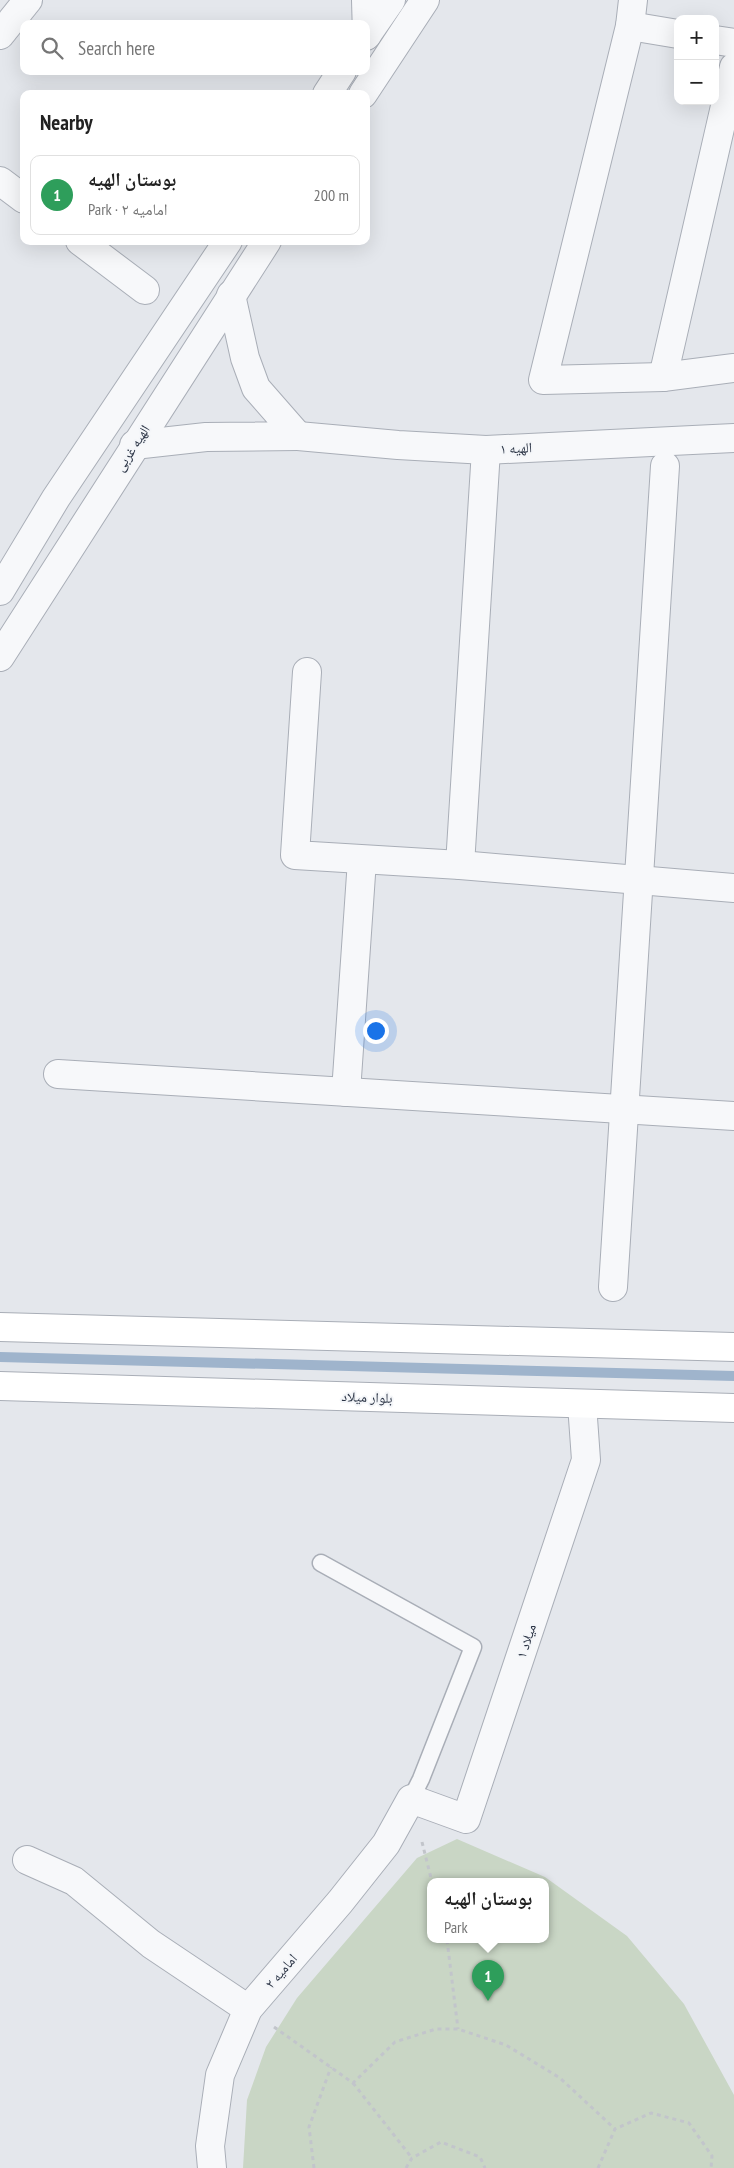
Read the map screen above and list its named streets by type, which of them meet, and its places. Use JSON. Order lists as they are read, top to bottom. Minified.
{"streets":{"main road":["بلوار میلاد"],"street":["الهیه غربی","الهیه ۱","میلاد ۱","امامیه ۲"]},"crossings":[["الهیه غربی","الهیه ۱"],["بلوار میلاد","میلاد ۱"],["میلاد ۱","امامیه ۲"]],"page":{"map_buttons":["+","−"],"search":"Search here","heading":"Nearby","list":[{"mark":"1","name":"بوستان الهیه","note":"Park · امامیه ۲","value":"200 m"}],"popup":["بوستان الهیه","Park"],"pins":"1"}}
